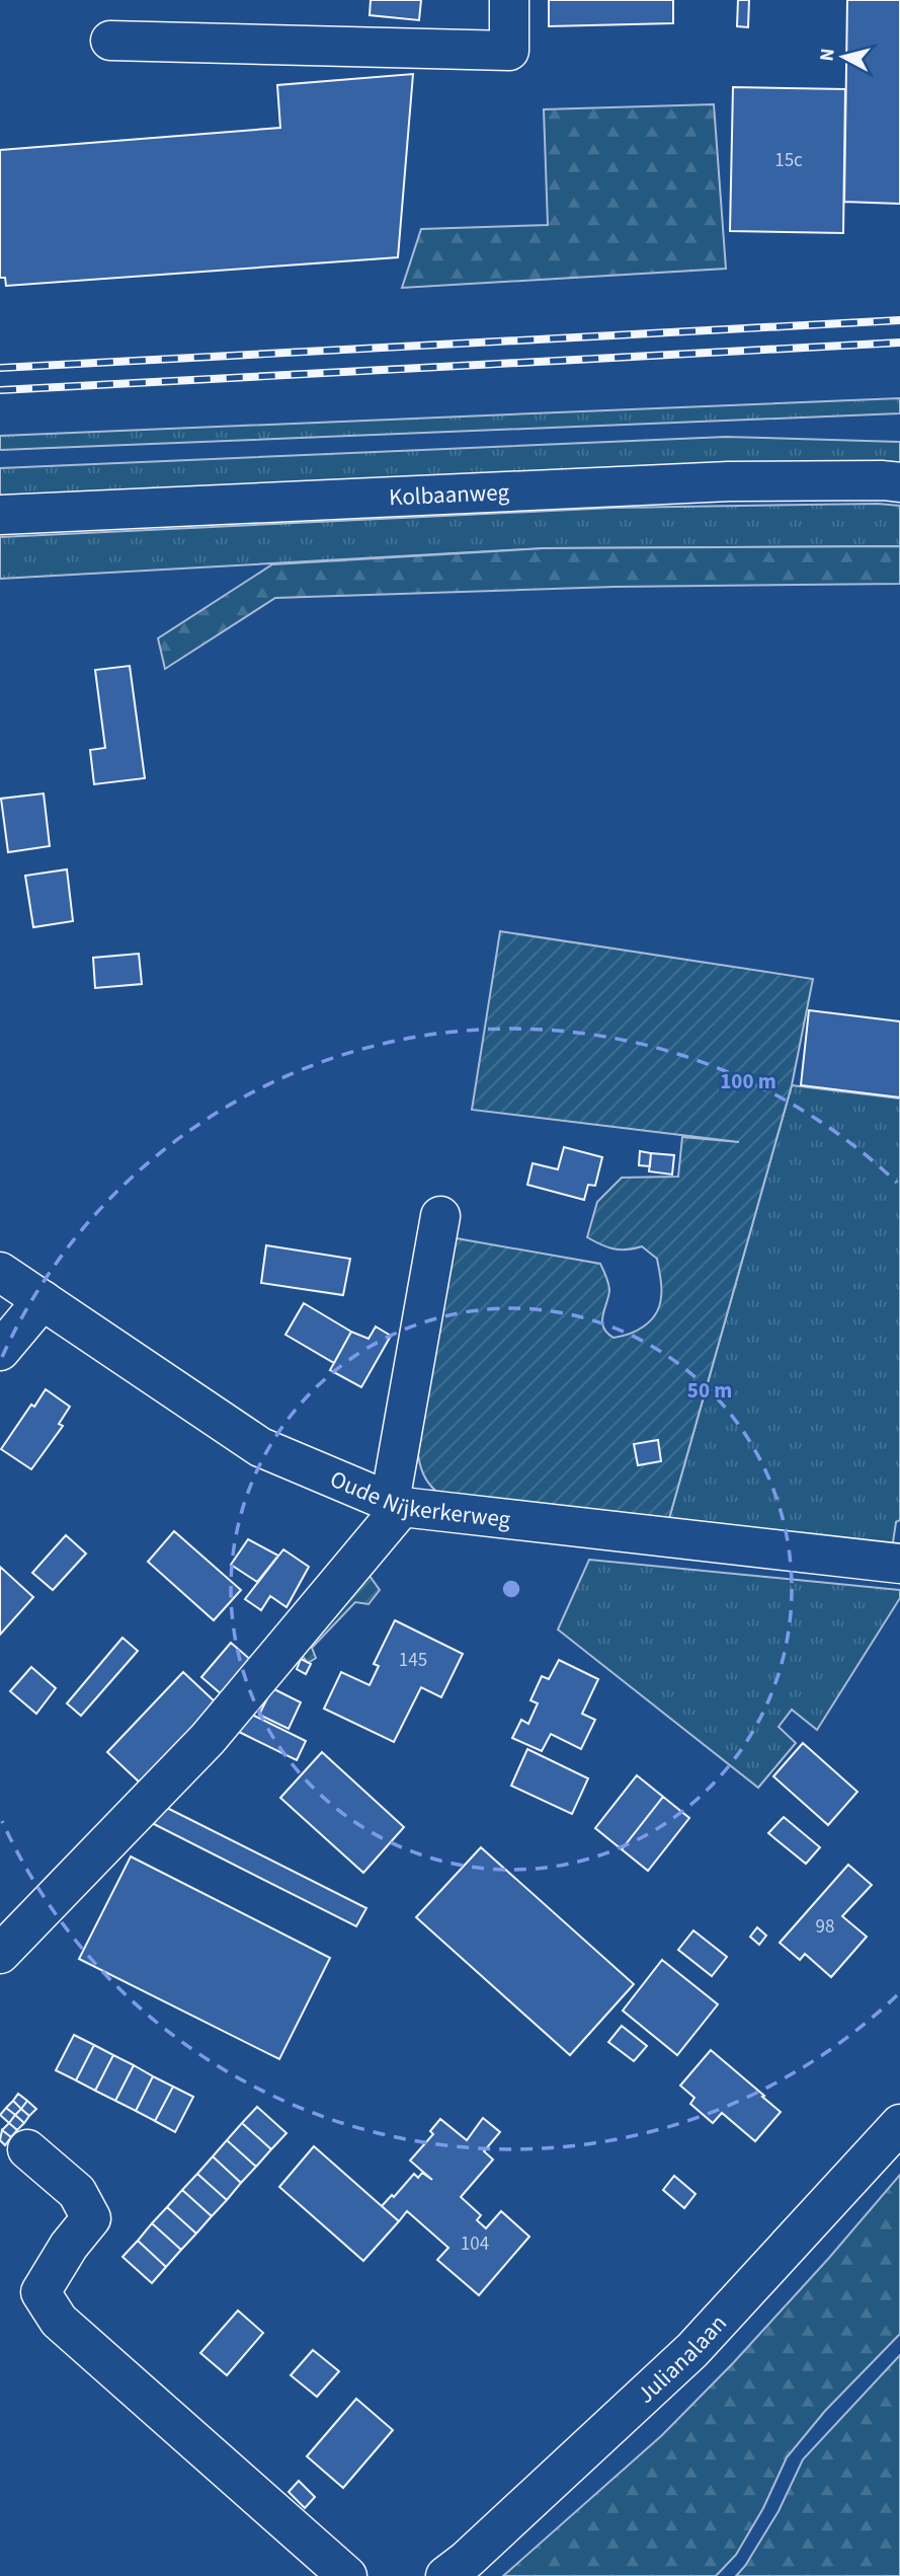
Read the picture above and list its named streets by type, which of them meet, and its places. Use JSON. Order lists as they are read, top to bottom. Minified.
{"streets":{"street":["Kolbaanweg","Oude Nijkerkerweg","Julianalaan"]},"house_numbers":["15c","145","98","104"],"north":"left","rings":["100 m","50 m"]}
